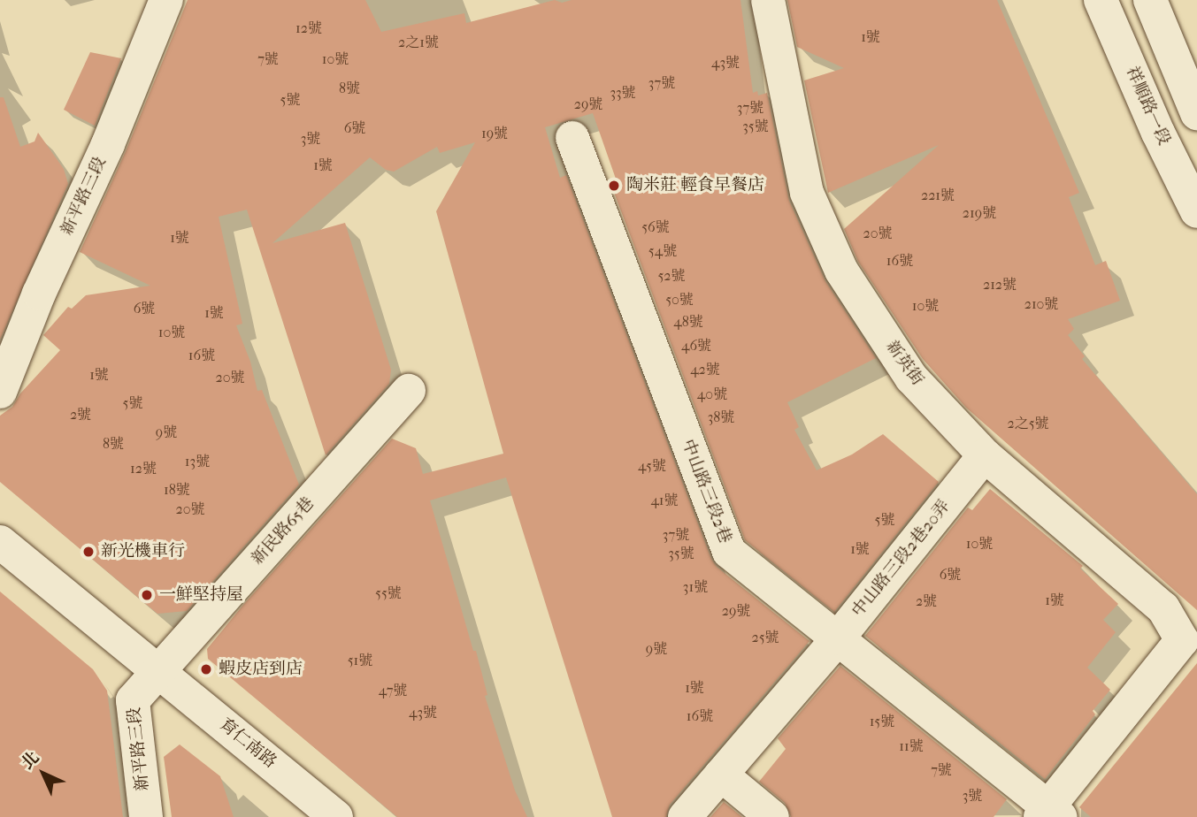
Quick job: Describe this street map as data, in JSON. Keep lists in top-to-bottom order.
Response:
{
  "streets": {
    "street": [
      "祥順路一段",
      "新平路三段",
      "新英街",
      "中山路三段2巷",
      "新民路65巷",
      "中山路三段2巷20弄",
      "育仁南路"
    ]
  },
  "crossings": [
    ["新平路三段", "新民路65巷"],
    ["新平路三段", "育仁南路"],
    ["新英街", "中山路三段2巷"],
    ["新英街", "中山路三段2巷20弄"],
    ["中山路三段2巷", "中山路三段2巷20弄"],
    ["新民路65巷", "育仁南路"]
  ],
  "places": [
    "陶米莊 輕食早餐店",
    "新光機車行",
    "一鮮堅持屋",
    "蝦皮店到店"
  ],
  "house_numbers": [
    "12號",
    "1號",
    "2之1號",
    "7號",
    "10號",
    "43號",
    "37號",
    "8號",
    "33號",
    "5號",
    "29號",
    "37號",
    "35號",
    "6號",
    "19號",
    "3號",
    "1號",
    "221號",
    "219號",
    "56號",
    "20號",
    "1號",
    "54號",
    "16號",
    "52號",
    "212號",
    "50號",
    "210號",
    "10號",
    "6號",
    "1號",
    "48號",
    "10號",
    "46號",
    "16號",
    "42號",
    "1號",
    "20號",
    "40號",
    "5號",
    "2號",
    "38號",
    "2之5號",
    "9號",
    "8號",
    "13號",
    "45號",
    "12號",
    "18號",
    "41號",
    "20號",
    "5號",
    "37號",
    "10號",
    "1號",
    "35號",
    "6號",
    "31號",
    "55號",
    "1號",
    "2號",
    "29號",
    "25號",
    "9號",
    "51號",
    "1號",
    "47號",
    "43號",
    "16號",
    "15號",
    "11號",
    "7號",
    "3號"
  ],
  "north": "top left"
}
